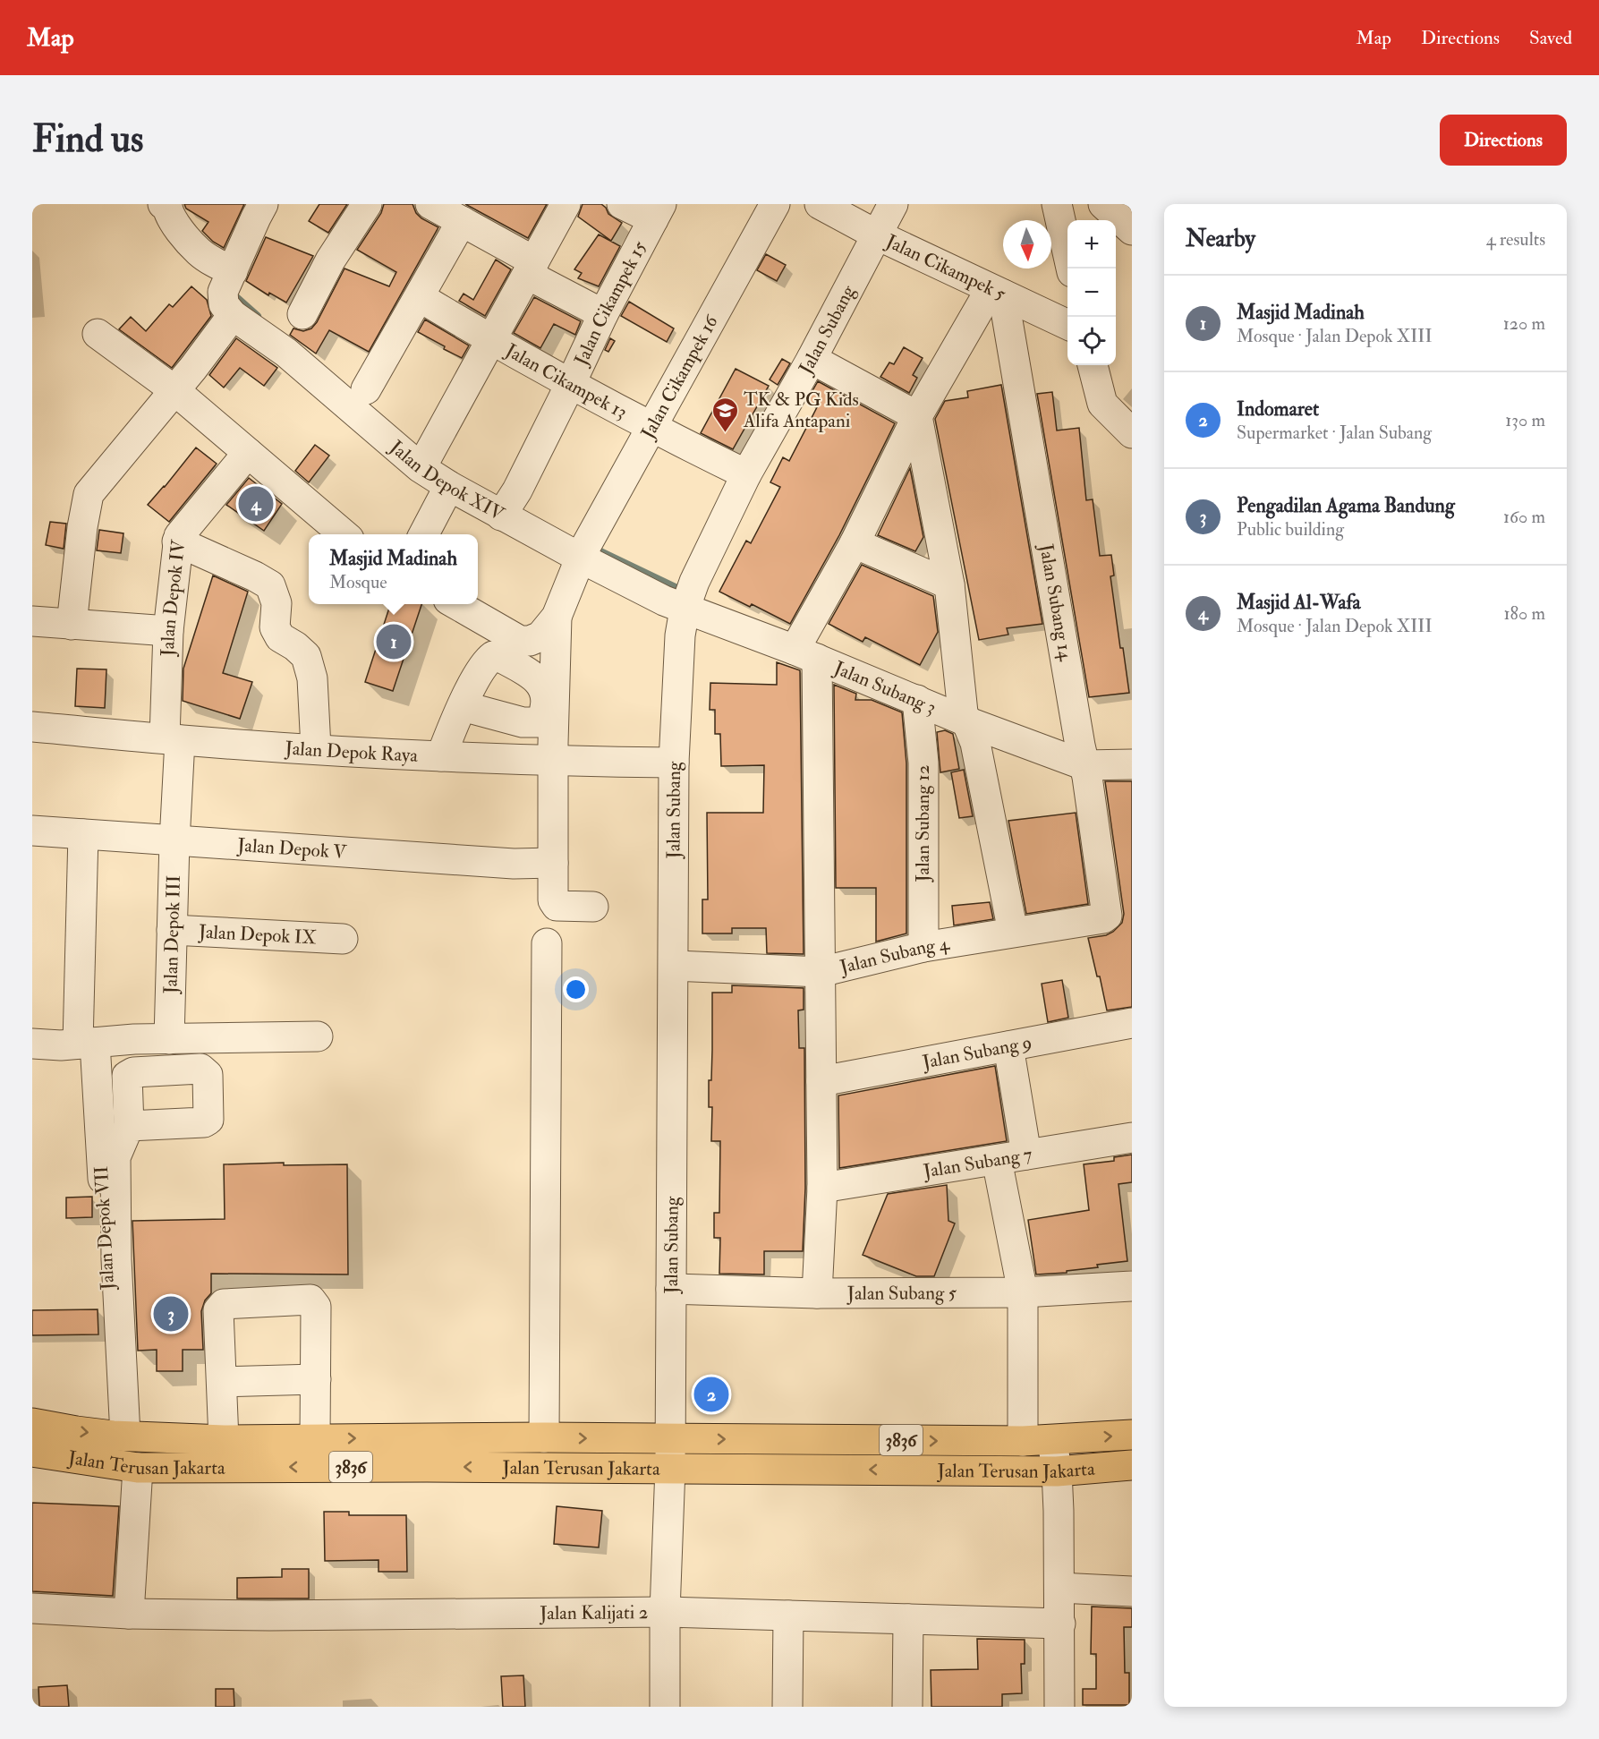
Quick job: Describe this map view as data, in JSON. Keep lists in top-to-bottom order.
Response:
{
  "streets": {
    "main road": ["3836", "Jalan Terusan Jakarta"],
    "street": [
      "Jalan Cikampek 5",
      "Jalan Cikampek 15",
      "Jalan Subang",
      "Jalan Cikampek 16",
      "Jalan Cikampek 13",
      "Jalan Depok XIV",
      "Jalan Depok IV",
      "Jalan Subang 14",
      "Jalan Subang 3",
      "Jalan Depok Raya",
      "Jalan Subang 12",
      "Jalan Depok V",
      "Jalan Depok IX",
      "Jalan Depok III",
      "Jalan Subang 4",
      "Jalan Subang 9",
      "Jalan Subang 7",
      "Jalan Depok VII",
      "Jalan Subang 5",
      "Jalan Kalijati 2"
    ]
  },
  "crossings": [
    ["Jalan Cikampek 5", "Jalan Subang"],
    ["Jalan Cikampek 5", "Jalan Subang 14"],
    ["Jalan Cikampek 15", "Jalan Cikampek 13"],
    ["Jalan Cikampek 15", "Jalan Depok XIV"],
    ["Jalan Subang", "Jalan Cikampek 13"],
    ["Jalan Subang", "Jalan Depok XIV"],
    ["Jalan Subang", "Jalan Subang 3"],
    ["Jalan Subang", "Jalan Depok Raya"],
    ["Jalan Subang", "Jalan Subang 4"],
    ["Jalan Subang", "Jalan Subang 5"],
    ["Jalan Subang", "Jalan Terusan Jakarta"],
    ["Jalan Subang", "Jalan Kalijati 2"],
    ["Jalan Cikampek 16", "Jalan Cikampek 13"],
    ["Jalan Cikampek 16", "Jalan Depok XIV"],
    ["Jalan Depok XIV", "Jalan Subang 3"],
    ["Jalan Depok IV", "Jalan Depok Raya"],
    ["Jalan Depok IV", "Jalan Depok III"],
    ["Jalan Subang 14", "Jalan Subang 3"],
    ["Jalan Subang 14", "Jalan Subang 4"],
    ["Jalan Subang 3", "Jalan Subang 12"],
    ["Jalan Depok Raya", "Jalan Depok III"],
    ["Jalan Subang 12", "Jalan Subang 4"],
    ["Jalan Depok V", "Jalan Depok III"],
    ["Jalan Depok V", "Jalan Depok VII"],
    ["Jalan Depok IX", "Jalan Depok III"],
    ["Jalan Depok VII", "Jalan Terusan Jakarta"]
  ],
  "places": {
    "school or university": ["TK & PG Kids Alifa Antapani"]
  },
  "north": "bottom",
  "page": {
    "header": "Map",
    "nav": ["Map", "Directions", "Saved"],
    "buttons": "Directions",
    "title": "Find us",
    "heading": ["Nearby", "4 results"],
    "map_buttons": ["+", "−"],
    "list": [
      {
        "mark": "1",
        "name": "Masjid Madinah",
        "note": "Mosque · Jalan Depok XIII",
        "value": "120 m"
      },
      {
        "mark": "2",
        "name": "Indomaret",
        "note": "Supermarket · Jalan Subang",
        "value": "130 m"
      },
      {
        "mark": "3",
        "name": "Pengadilan Agama Bandung",
        "note": "Public building",
        "value": "160 m"
      },
      {
        "mark": "4",
        "name": "Masjid Al-Wafa",
        "note": "Mosque · Jalan Depok XIII",
        "value": "180 m"
      }
    ],
    "pins": [
      "4",
      "1",
      "3",
      "2"
    ],
    "popup": ["Masjid Madinah", "Mosque"]
  }
}
